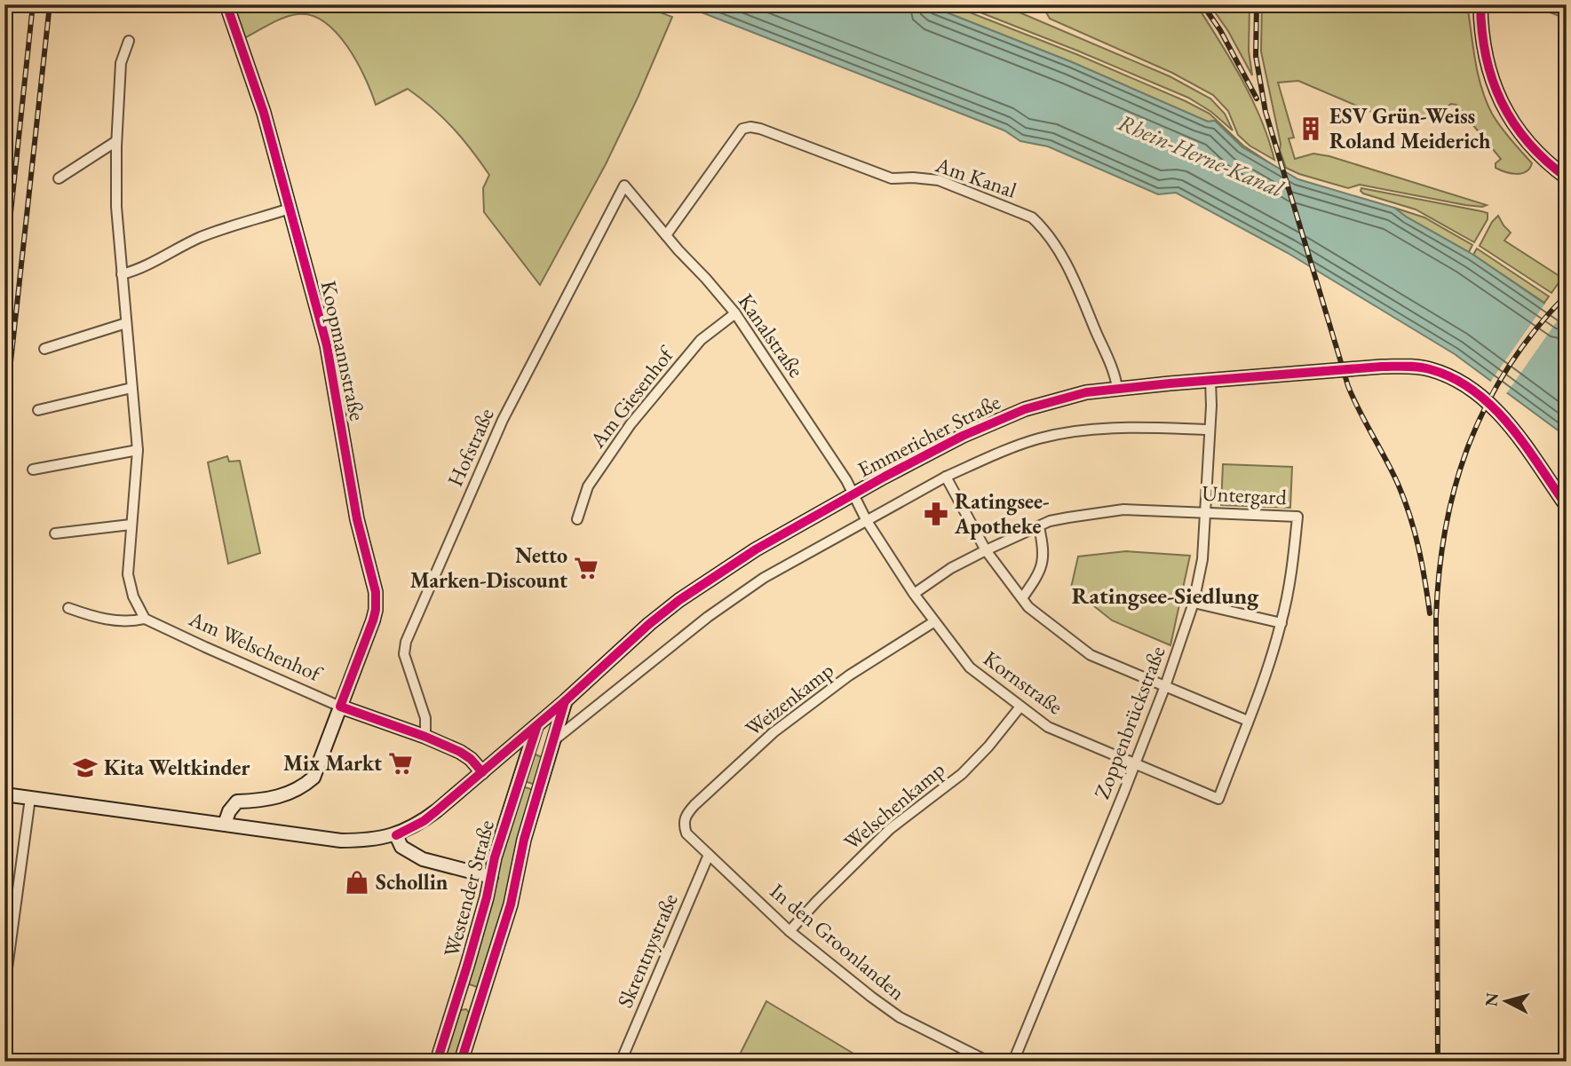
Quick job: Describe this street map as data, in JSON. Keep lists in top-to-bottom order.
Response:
{
  "streets": {
    "main road": [
      "Koopmannstraße",
      "Emmericher Straße",
      "Am Welschenhof",
      "Westender Straße"
    ],
    "street": [
      "Am Kanal",
      "Kanalstraße",
      "Am Giesenhof",
      "Hofstraße",
      "Untergard",
      "Kornstraße",
      "Weizenkamp",
      "Zoppenbrückstraße",
      "Welschenkamp",
      "In den Groonlanden",
      "Skrentnystraße"
    ]
  },
  "crossings": [
    ["Am Kanal", "Kanalstraße"],
    ["Am Kanal", "Emmericher Straße"],
    ["Kanalstraße", "Am Giesenhof"],
    ["Kanalstraße", "Emmericher Straße"],
    ["Kanalstraße", "Hofstraße"],
    ["Kanalstraße", "Kornstraße"],
    ["Koopmannstraße", "Emmericher Straße"],
    ["Koopmannstraße", "Am Welschenhof"],
    ["Emmericher Straße", "Am Welschenhof"],
    ["Emmericher Straße", "Kornstraße"],
    ["Emmericher Straße", "Zoppenbrückstraße"],
    ["Emmericher Straße", "Westender Straße"],
    ["Hofstraße", "Am Welschenhof"],
    ["Untergard", "Kornstraße"],
    ["Untergard", "Zoppenbrückstraße"],
    ["Kornstraße", "Weizenkamp"],
    ["Kornstraße", "Zoppenbrückstraße"],
    ["Kornstraße", "Welschenkamp"],
    ["Weizenkamp", "In den Groonlanden"],
    ["Welschenkamp", "In den Groonlanden"],
    ["In den Groonlanden", "Skrentnystraße"]
  ],
  "districts": ["Ratingsee-Siedlung"],
  "water": ["Rhein-Herne-Kanal"],
  "places": {
    "building": ["ESV Grün-Weiss Roland Meiderich"],
    "pharmacy": ["Ratingsee- Apotheke"],
    "supermarket": ["Netto Marken-Discount", "Mix Markt"],
    "school or university": ["Kita Weltkinder"],
    "shop": ["Schollin"]
  },
  "north": "left"
}
